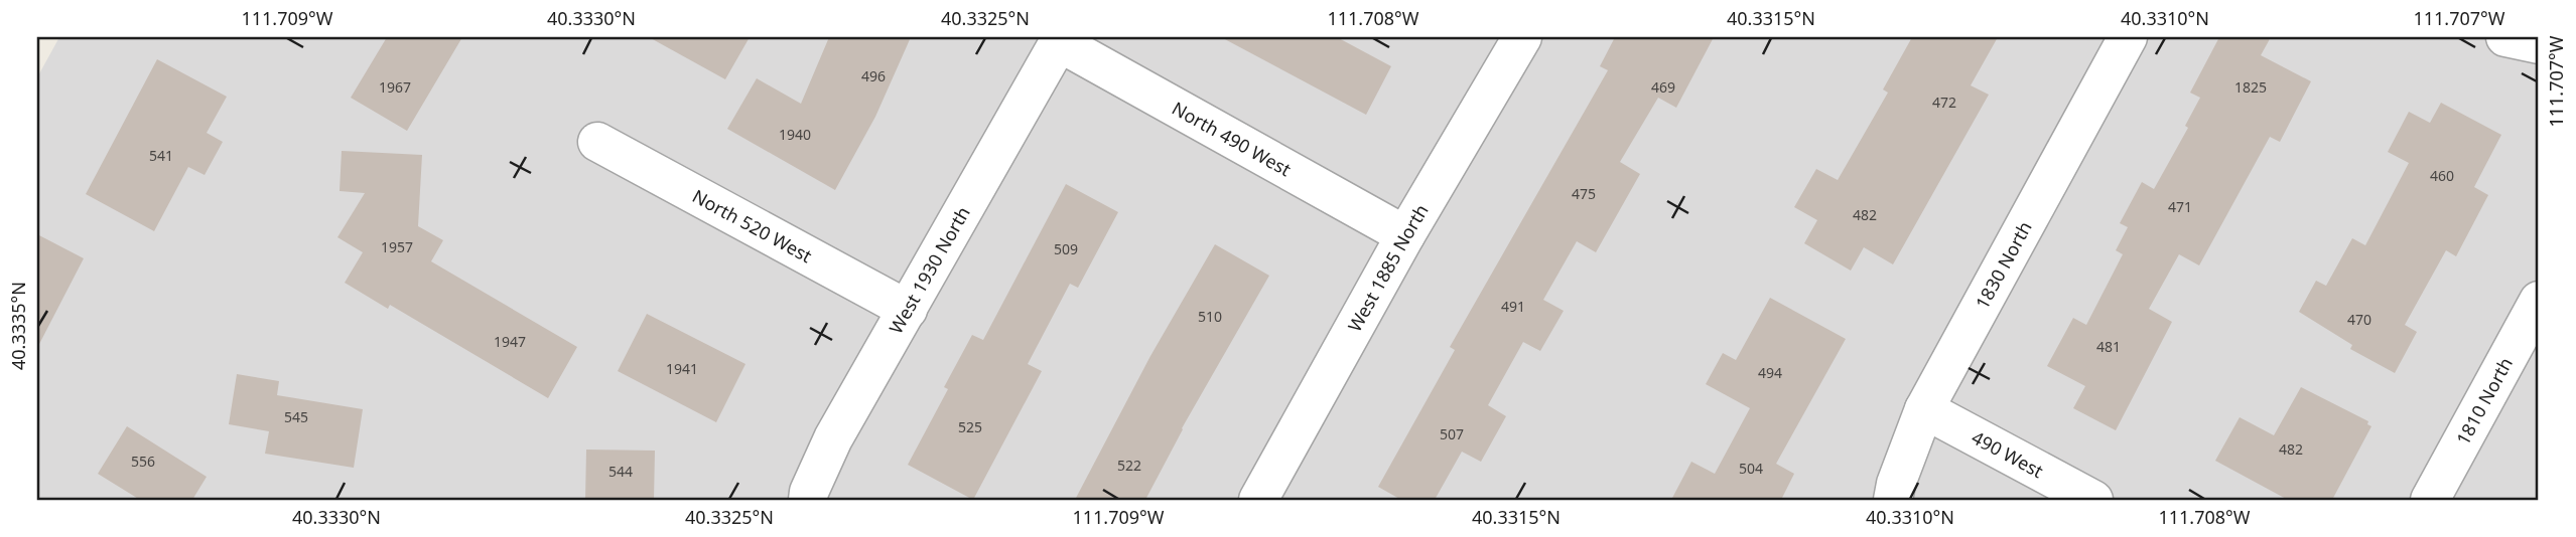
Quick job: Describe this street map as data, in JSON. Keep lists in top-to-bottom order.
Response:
{
  "streets": {
    "street": [
      "North 490 West",
      "North 520 West",
      "1830 North",
      "West 1885 North",
      "West 1930 North",
      "1810 North",
      "490 West"
    ]
  },
  "crossings": [
    ["North 490 West", "West 1885 North"],
    ["North 490 West", "West 1930 North"],
    ["North 520 West", "West 1930 North"],
    ["1830 North", "490 West"]
  ],
  "house_numbers": [
    "496",
    "1967",
    "469",
    "1825",
    "472",
    "1940",
    "541",
    "460",
    "475",
    "471",
    "482",
    "1957",
    "509",
    "491",
    "510",
    "470",
    "1947",
    "481",
    "1941",
    "494",
    "545",
    "525",
    "507",
    "482",
    "556",
    "522",
    "504",
    "544"
  ],
  "coordinates": [
    "111.709°W",
    "40.3330°N",
    "40.3325°N",
    "111.708°W",
    "40.3315°N",
    "40.3310°N",
    "111.707°W",
    "40.3335°N"
  ]
}
